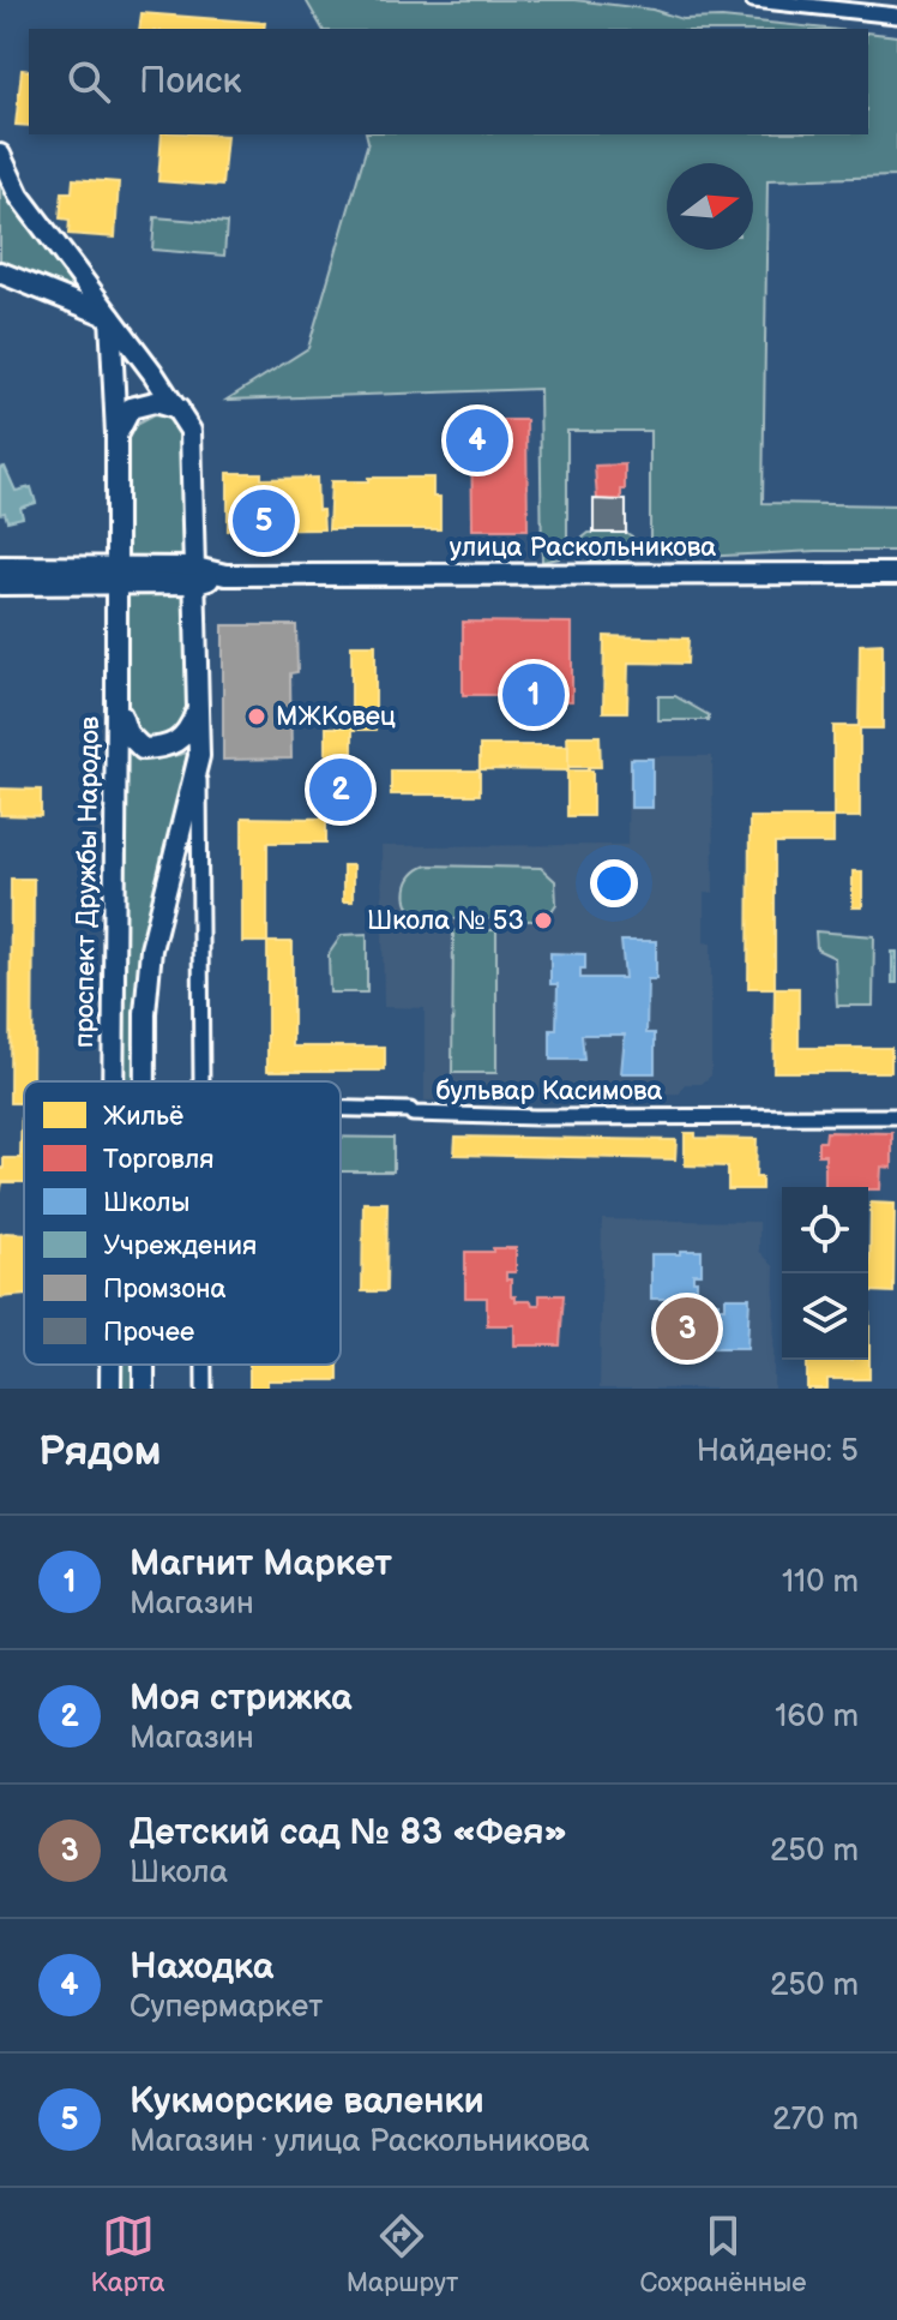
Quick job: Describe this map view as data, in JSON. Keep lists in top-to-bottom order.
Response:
{
  "streets": {
    "street": ["улица Раскольникова", "проспект Дружбы Народов", "бульвар Касимова"]
  },
  "crossings": [
    ["улица Раскольникова", "проспект Дружбы Народов"]
  ],
  "places": ["МЖКовец", "Школа № 53"],
  "legend": [
    "Жильё",
    "Торговля",
    "Школы",
    "Учреждения",
    "Промзона",
    "Прочее"
  ],
  "north": "right",
  "page": {
    "search": "Поиск",
    "pins": [
      "4",
      "5",
      "1",
      "2",
      "3"
    ],
    "heading": ["Рядом", "Найдено: 5"],
    "list": [
      {
        "mark": "1",
        "name": "Магнит Маркет",
        "note": "Магазин",
        "value": "110 m"
      },
      {
        "mark": "2",
        "name": "Моя стрижка",
        "note": "Магазин",
        "value": "160 m"
      },
      {
        "mark": "3",
        "name": "Детский сад № 83 «Фея»",
        "note": "Школа",
        "value": "250 m"
      },
      {
        "mark": "4",
        "name": "Находка",
        "note": "Супермаркет",
        "value": "250 m"
      },
      {
        "mark": "5",
        "name": "Кукморские валенки",
        "note": "Магазин · улица Раскольникова",
        "value": "270 m"
      }
    ],
    "nav": ["Карта", "Маршрут", "Сохранённые"]
  }
}
